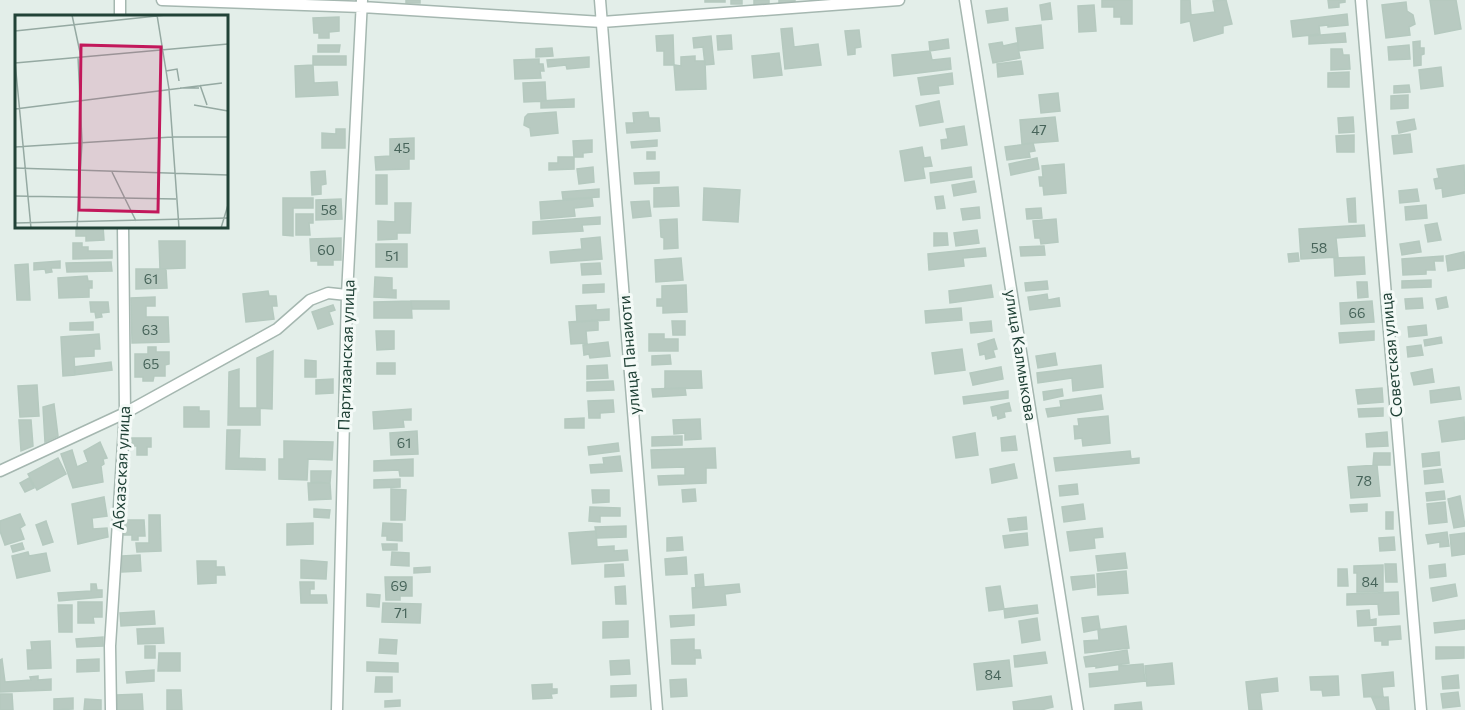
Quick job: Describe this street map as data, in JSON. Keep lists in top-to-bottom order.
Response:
{
  "streets": {
    "street": [
      "Партизанская улица",
      "улица Панаиоти",
      "улица Калмыкова",
      "Советская улица",
      "Абхазская улица"
    ]
  },
  "house_numbers": [
    "47",
    "45",
    "58",
    "58",
    "60",
    "51",
    "61",
    "66",
    "63",
    "65",
    "61",
    "78",
    "84",
    "69",
    "71",
    "84"
  ]
}
